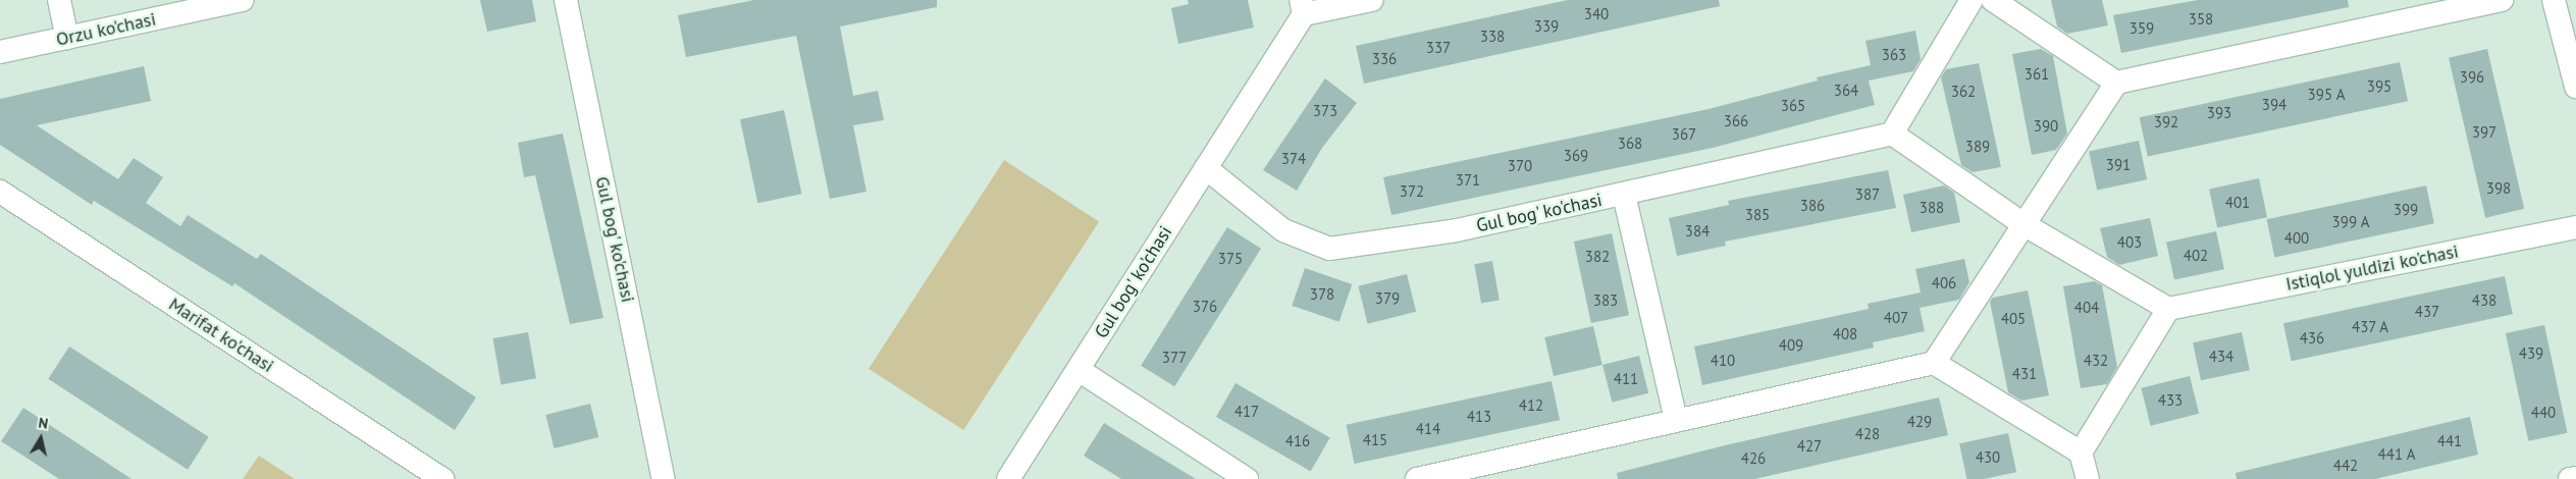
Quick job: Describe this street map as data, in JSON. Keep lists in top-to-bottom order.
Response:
{
  "streets": {
    "street": [
      "Orzu ko'chasi",
      "Gul bog' ko'chasi",
      "Istiqlol yuldizi ko'chasi",
      "Marifat ko'chasi"
    ]
  },
  "house_numbers": [
    "340",
    "358",
    "339",
    "359",
    "338",
    "337",
    "363",
    "336",
    "361",
    "396",
    "395",
    "364",
    "362",
    "395 А",
    "394",
    "365",
    "373",
    "393",
    "366",
    "392",
    "390",
    "397",
    "367",
    "368",
    "389",
    "369",
    "374",
    "391",
    "370",
    "371",
    "398",
    "372",
    "387",
    "401",
    "386",
    "388",
    "399",
    "385",
    "399 А",
    "384",
    "400",
    "403",
    "402",
    "382",
    "375",
    "406",
    "378",
    "379",
    "383",
    "438",
    "376",
    "404",
    "437",
    "407",
    "405",
    "437 А",
    "408",
    "436",
    "409",
    "439",
    "434",
    "377",
    "410",
    "432",
    "431",
    "411",
    "433",
    "412",
    "417",
    "440",
    "413",
    "429",
    "414",
    "428",
    "415",
    "416",
    "441",
    "427",
    "441 А",
    "430",
    "426",
    "442"
  ],
  "north": "top"
}
